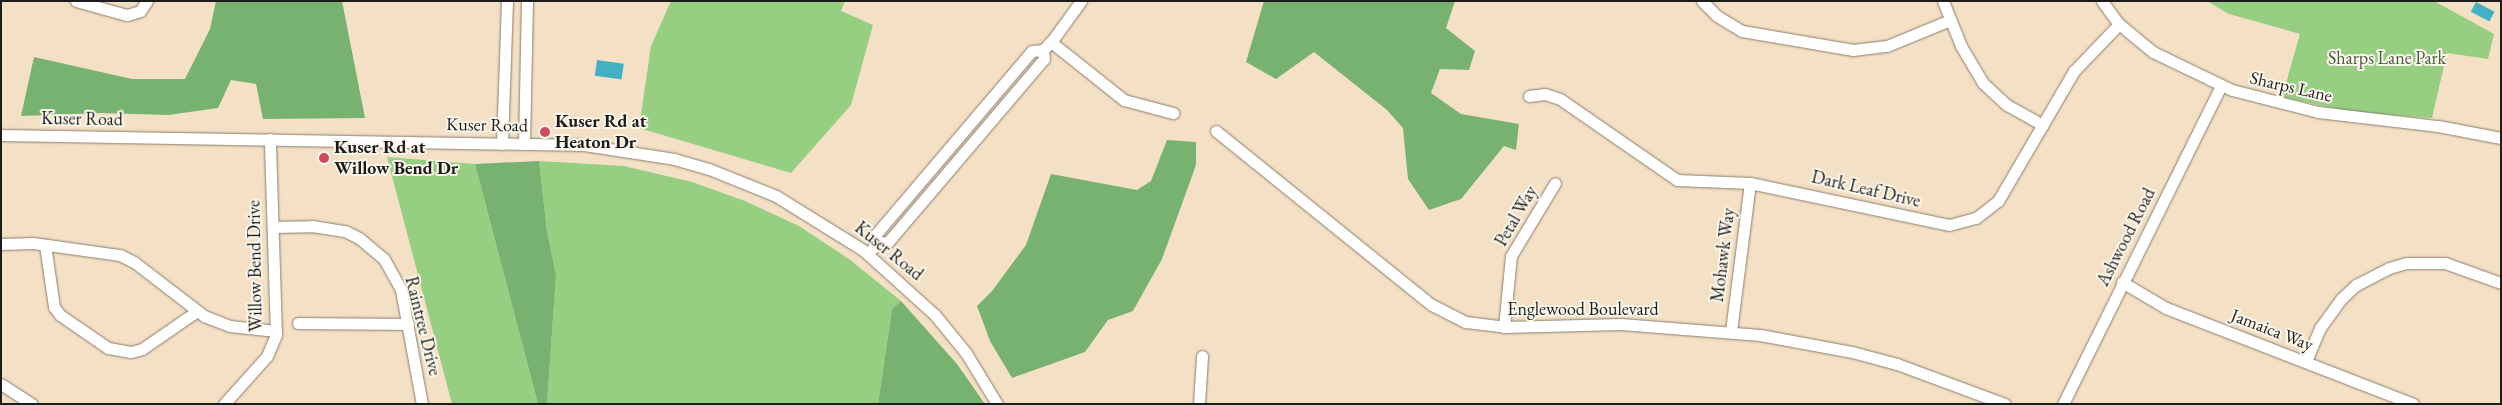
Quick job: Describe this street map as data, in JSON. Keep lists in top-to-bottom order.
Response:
{
  "streets": {
    "street": [
      "Sharps Lane",
      "Kuser Road",
      "Dark Leaf Drive",
      "Petal Way",
      "Ashwood Road",
      "Mohawk Way",
      "Willow Bend Drive",
      "Englewood Boulevard",
      "Raintree Drive",
      "Jamaica Way"
    ]
  },
  "crossings": [
    ["Sharps Lane", "Dark Leaf Drive"],
    ["Sharps Lane", "Ashwood Road"],
    ["Kuser Road", "Willow Bend Drive"],
    ["Dark Leaf Drive", "Mohawk Way"],
    ["Petal Way", "Englewood Boulevard"],
    ["Ashwood Road", "Jamaica Way"],
    ["Mohawk Way", "Englewood Boulevard"],
    ["Willow Bend Drive", "Raintree Drive"]
  ],
  "parks": ["Sharps Lane Park"],
  "places": ["Kuser Rd at Heaton Dr", "Kuser Rd at Willow Bend Dr"]
}
